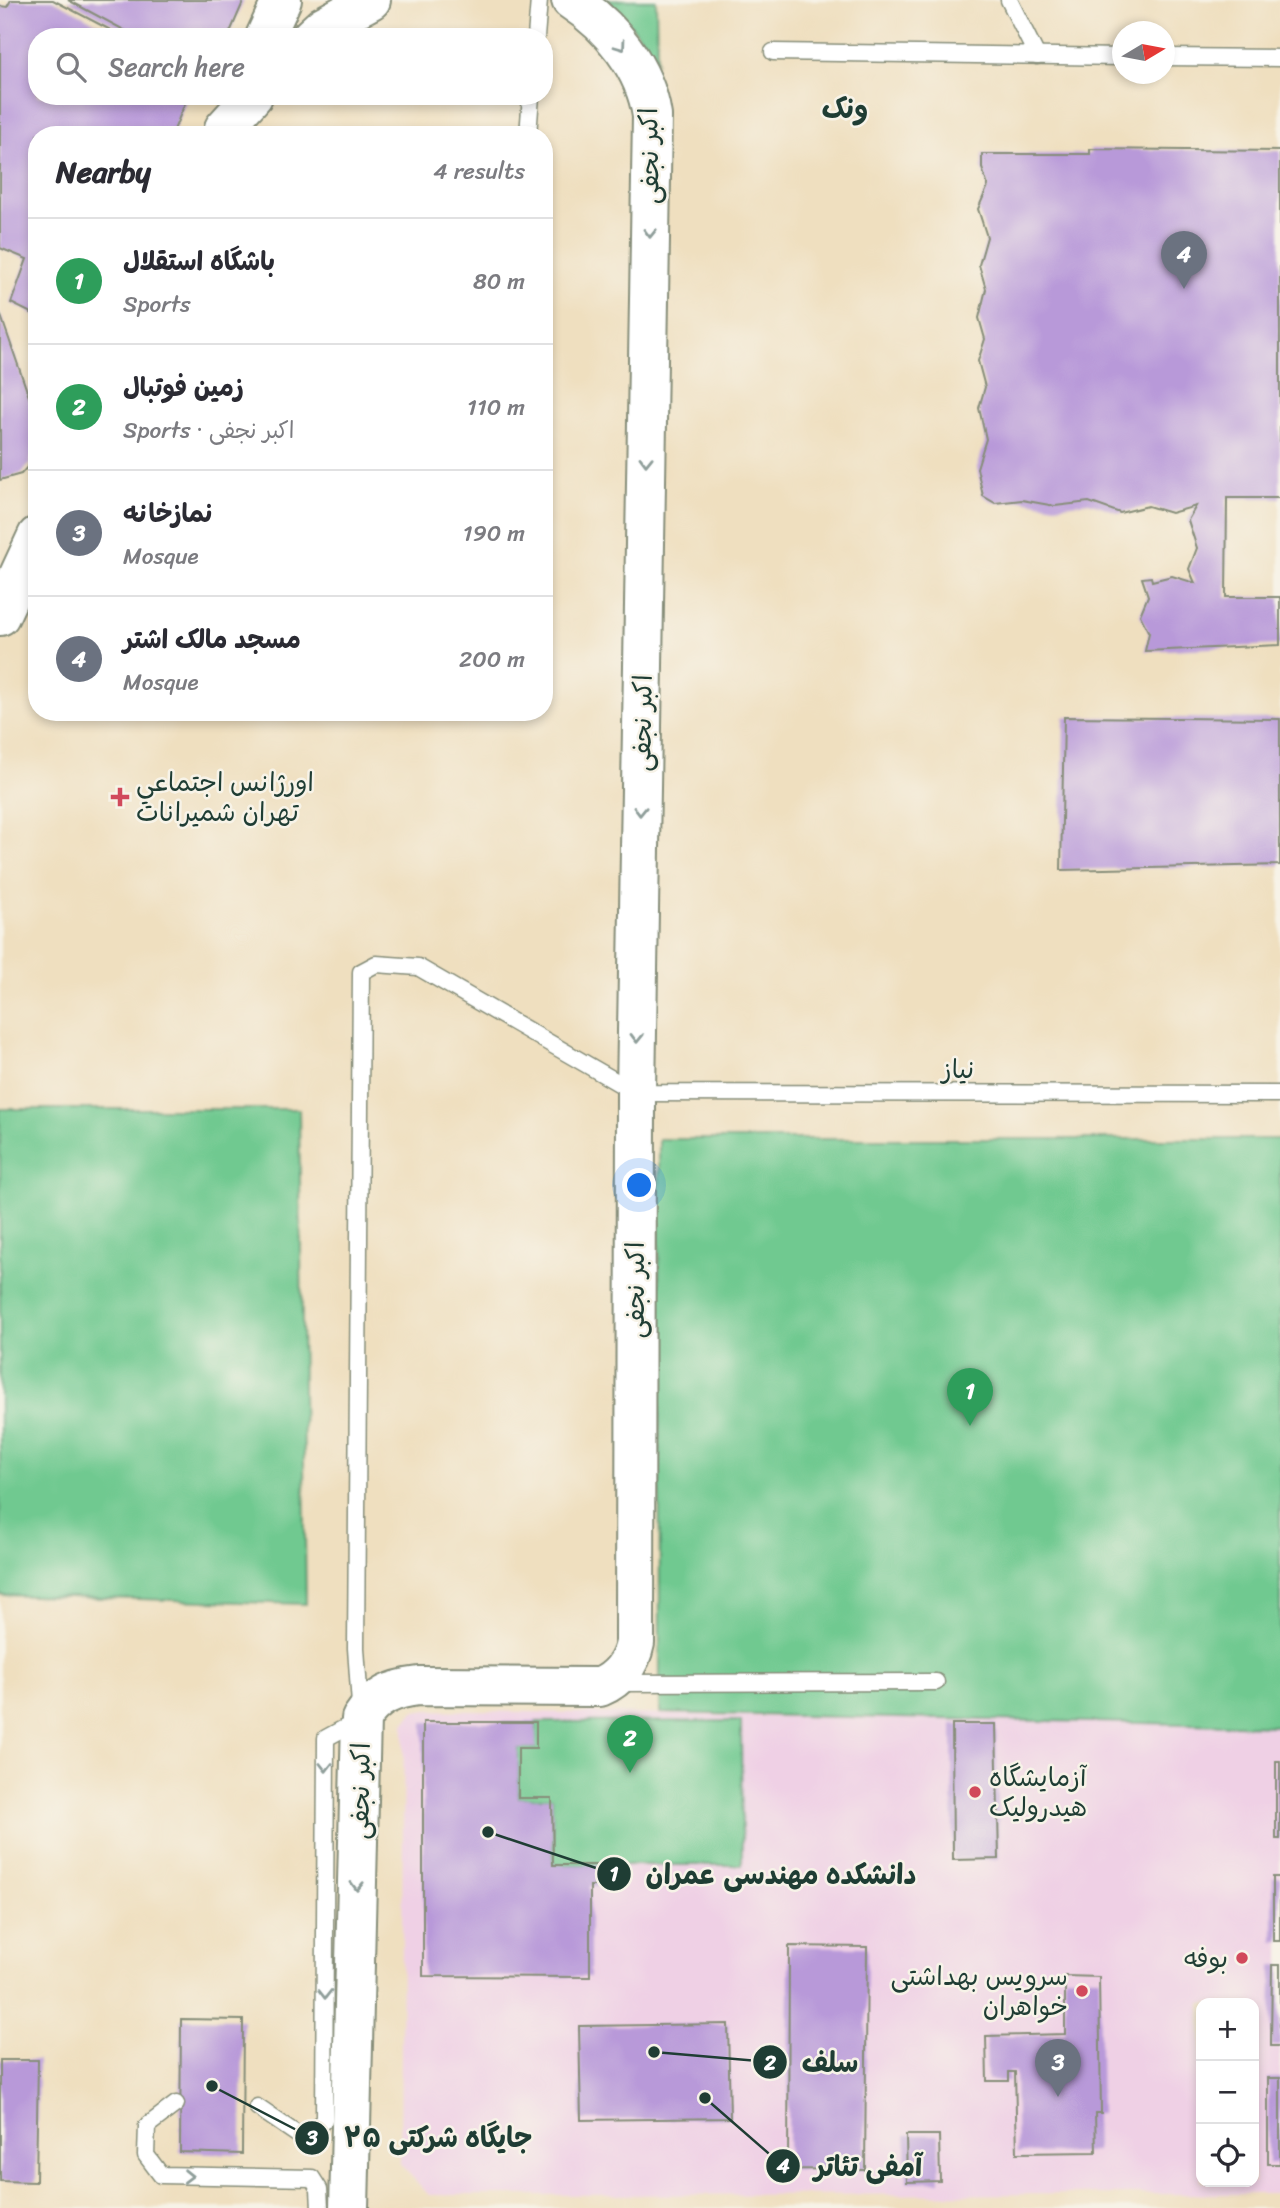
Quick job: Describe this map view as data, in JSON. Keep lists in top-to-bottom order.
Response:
{
  "streets": {
    "main road": ["اکبر نجفی"],
    "lane": ["نیاز"]
  },
  "crossings": [
    ["اکبر نجفی", "نیاز"]
  ],
  "one_way": ["اکبر نجفی"],
  "districts": ["ونک"],
  "places": {
    "health": ["اورژانس اجتماعي تهران شميرانات"],
    "other": [
      "آزمایشگاه هیدرولیک",
      "دانشکده مهندسی عمران",
      "بوفه",
      "سرویس بهداشتی خواهران",
      "سلف",
      "جایگاه شرکتی ۲۵",
      "آمفی تئاتر"
    ]
  },
  "north": "right",
  "page": {
    "search": "Search here",
    "heading": ["Nearby", "4 results"],
    "list": [
      {
        "mark": "1",
        "name": "باشگاه استقلال",
        "note": "Sports",
        "value": "80 m"
      },
      {
        "mark": "2",
        "name": "زمین فوتبال",
        "note": "Sports · اکبر نجفی",
        "value": "110 m"
      },
      {
        "mark": "3",
        "name": "نمازخانه",
        "note": "Mosque",
        "value": "190 m"
      },
      {
        "mark": "4",
        "name": "مسجد مالک اشتر",
        "note": "Mosque",
        "value": "200 m"
      }
    ],
    "pins": [
      "4",
      "1",
      "2",
      "3"
    ],
    "map_buttons": ["+", "−"]
  }
}
